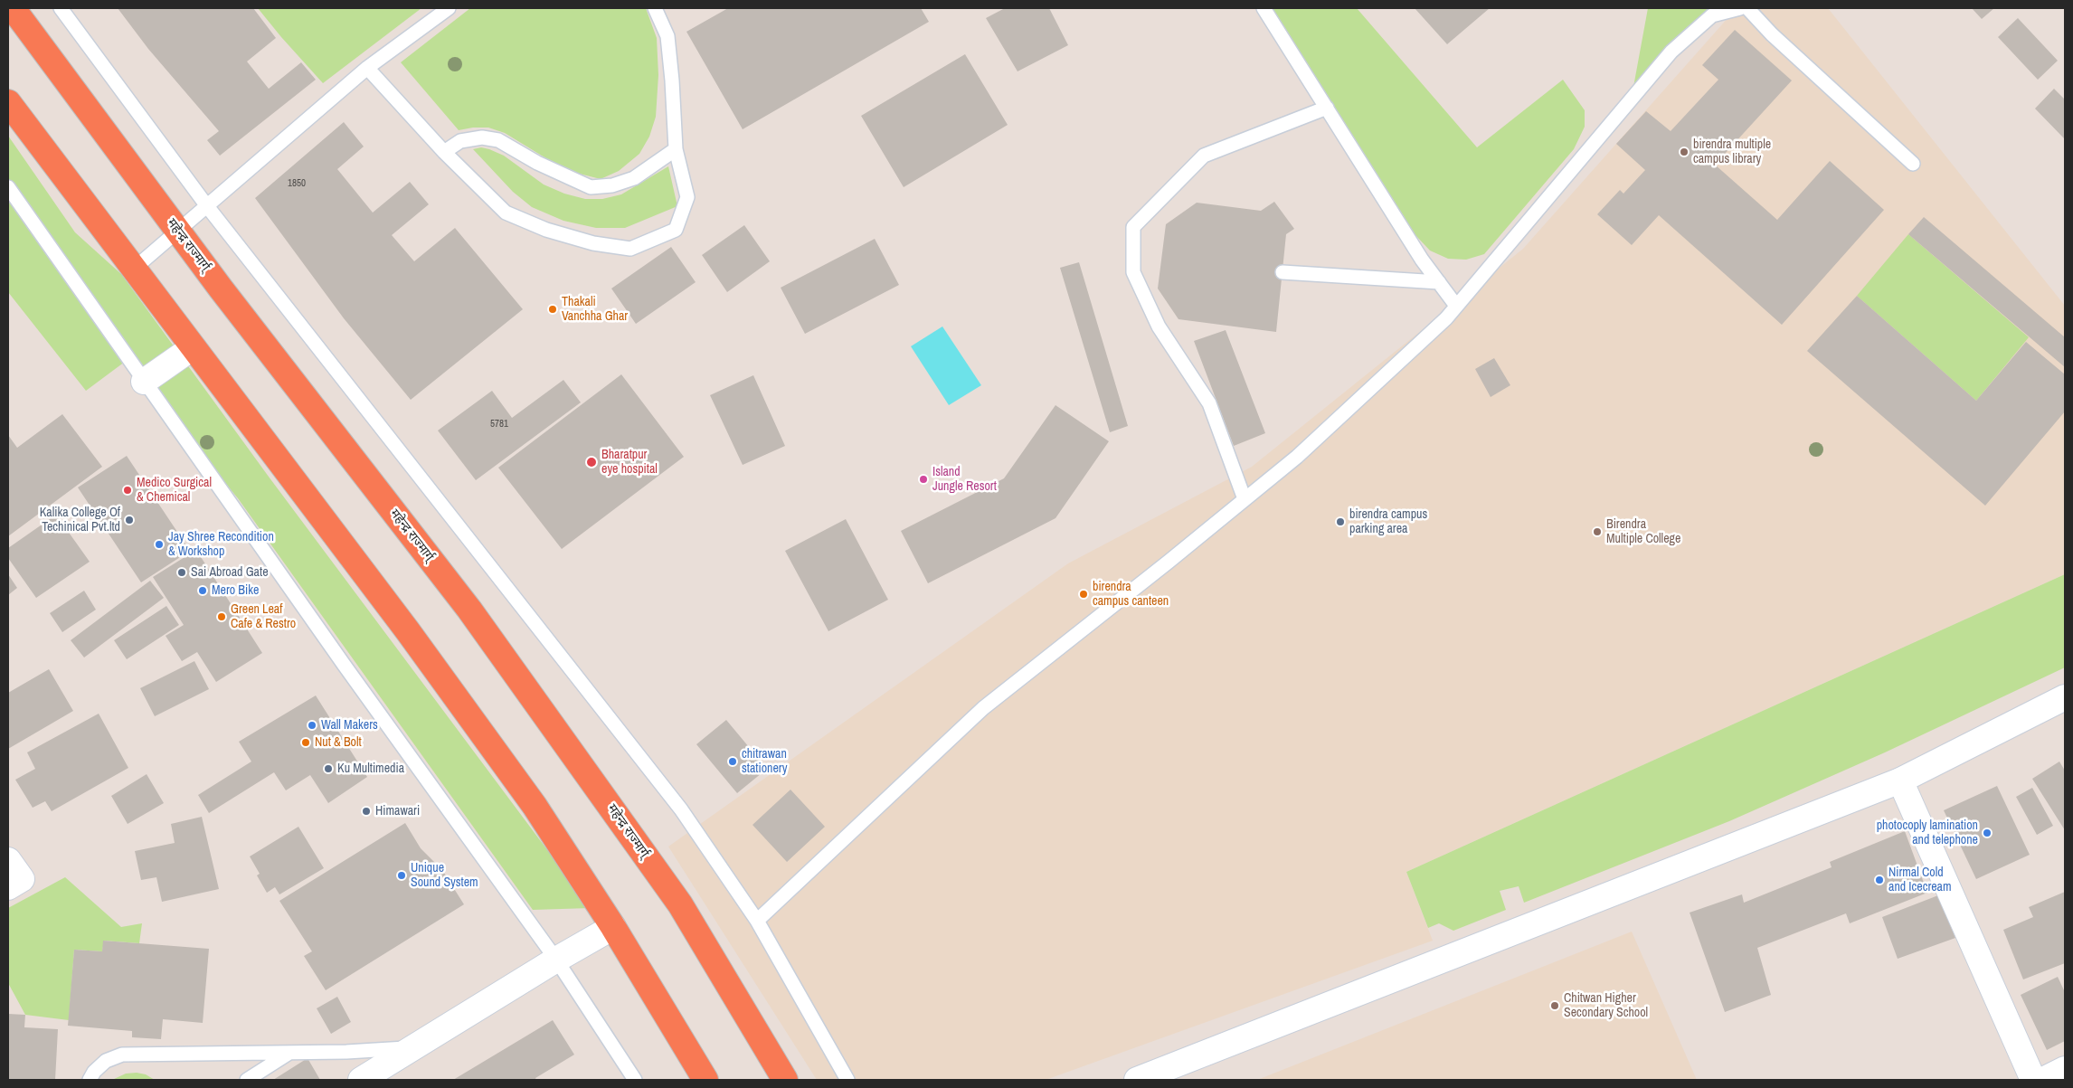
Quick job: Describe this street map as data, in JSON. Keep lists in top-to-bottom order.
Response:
{
  "streets": {
    "highway": ["महेन्द्र राज्मार्ग्"]
  },
  "places": [
    "birendra multiple campus library",
    "Thakali Vanchha Ghar",
    "Bharatpur eye hospital",
    "Island Jungle Resort",
    "Medico Surgical & Chemical",
    "Kalika College Of Techinical Pvt.ltd",
    "birendra campus parking area",
    "Birendra Multiple College",
    "Jay Shree Recondition & Workshop",
    "Sai Abroad Gate",
    "Mero Bike",
    "birendra campus canteen",
    "Green Leaf Cafe & Restro",
    "Wall Makers",
    "Nut & Bolt",
    "chitrawan stationery",
    "Ku Multimedia",
    "Himawari",
    "photocoply lamination and telephone",
    "Unique Sound System",
    "Nirmal Cold and Icecream",
    "Chitwan Higher Secondary School"
  ],
  "house_numbers": ["1850", "5781"]
}
